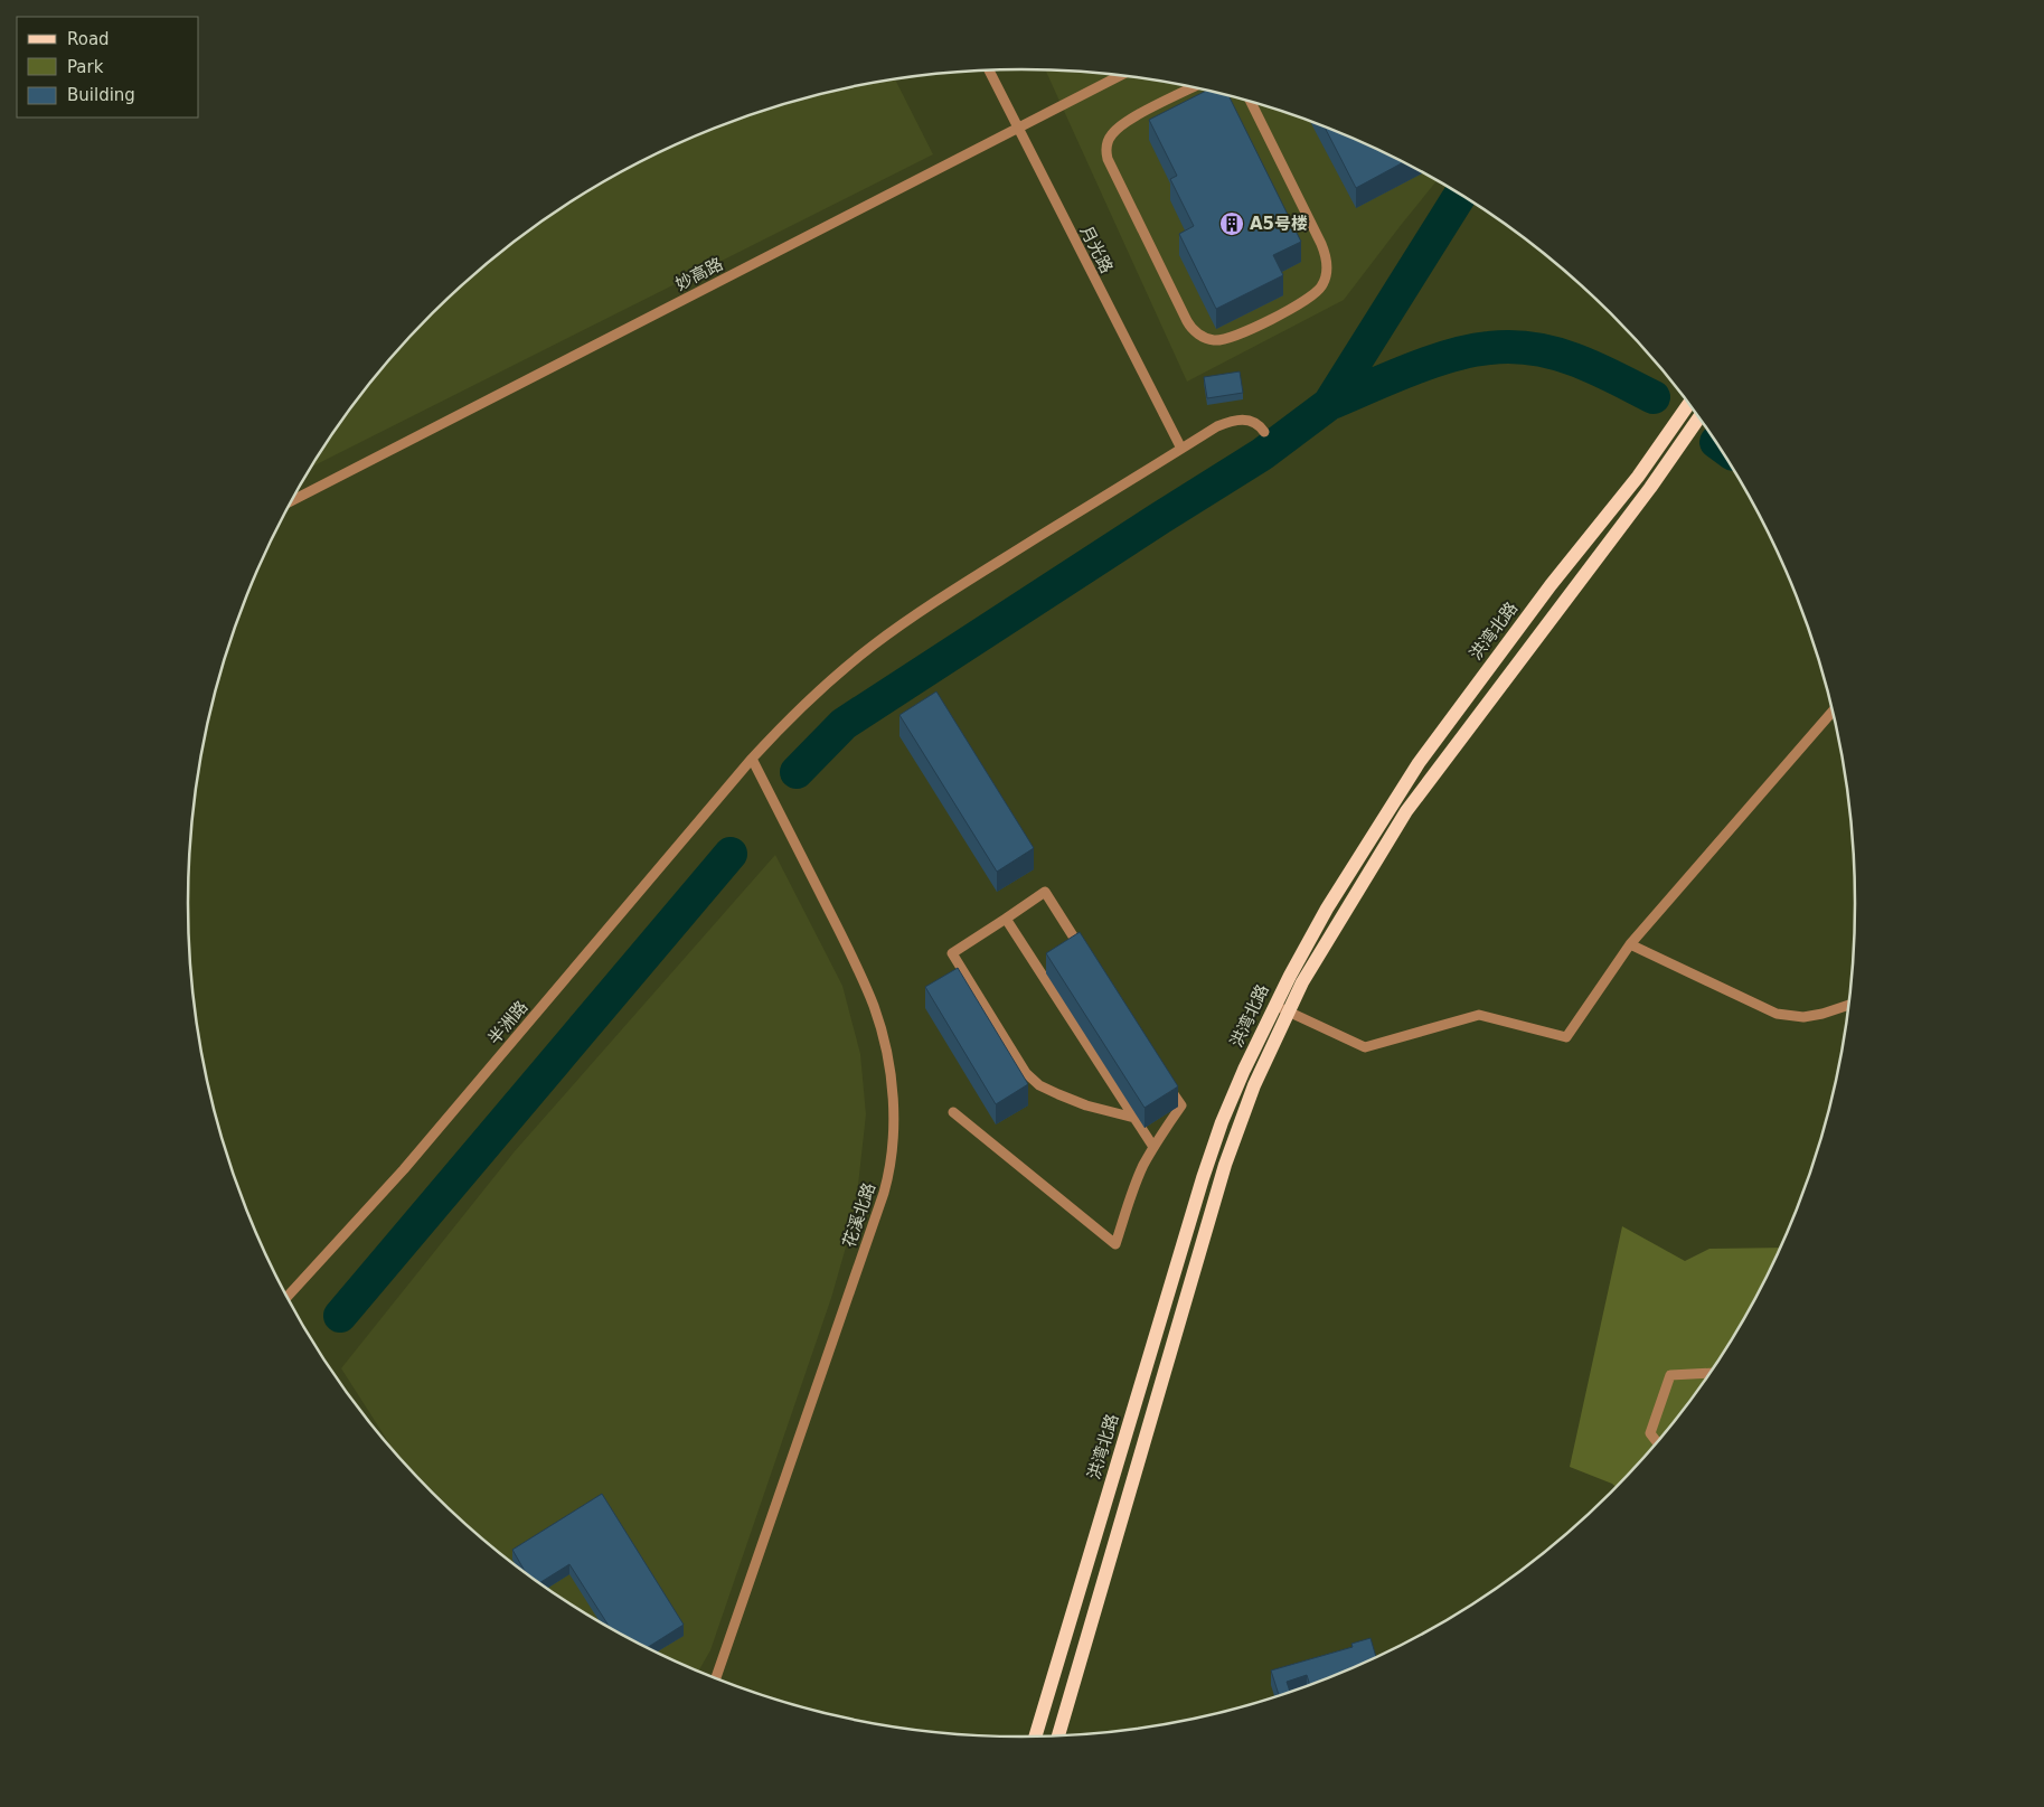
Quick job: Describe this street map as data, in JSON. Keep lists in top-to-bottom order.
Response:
{
  "streets": {
    "main road": ["洪湾北路"],
    "street": [
      "月光路",
      "妙高路",
      "半洲路",
      "花溪北路"
    ]
  },
  "crossings": [
    ["月光路", "妙高路"],
    ["月光路", "半洲路"],
    ["半洲路", "花溪北路"]
  ],
  "places": {
    "building": ["A5号楼"]
  },
  "legend": ["Road", "Park", "Building"]
}
